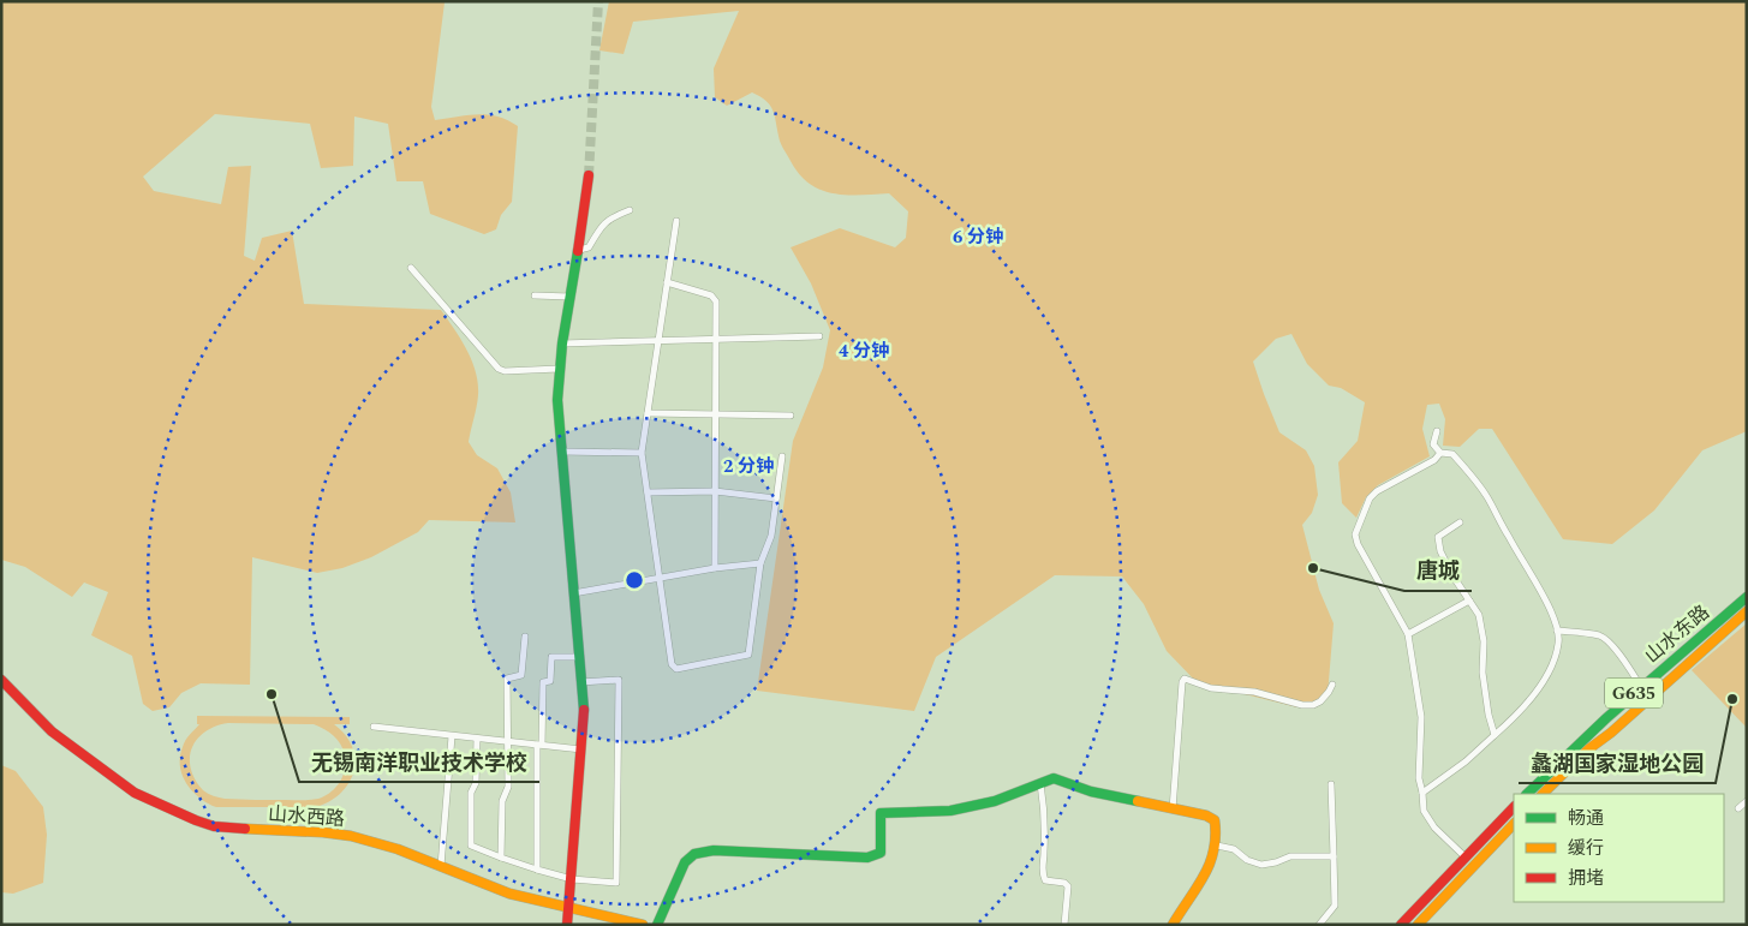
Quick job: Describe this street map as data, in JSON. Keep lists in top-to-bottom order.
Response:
{
  "streets": {
    "main road": ["山水东路", "G635", "山水西路"]
  },
  "places": ["唐城", "无锡南洋职业技术学校", "蠡湖国家湿地公园"],
  "legend": ["畅通", "缓行", "拥堵"],
  "rings": ["6 分钟", "4 分钟", "2 分钟"]
}
